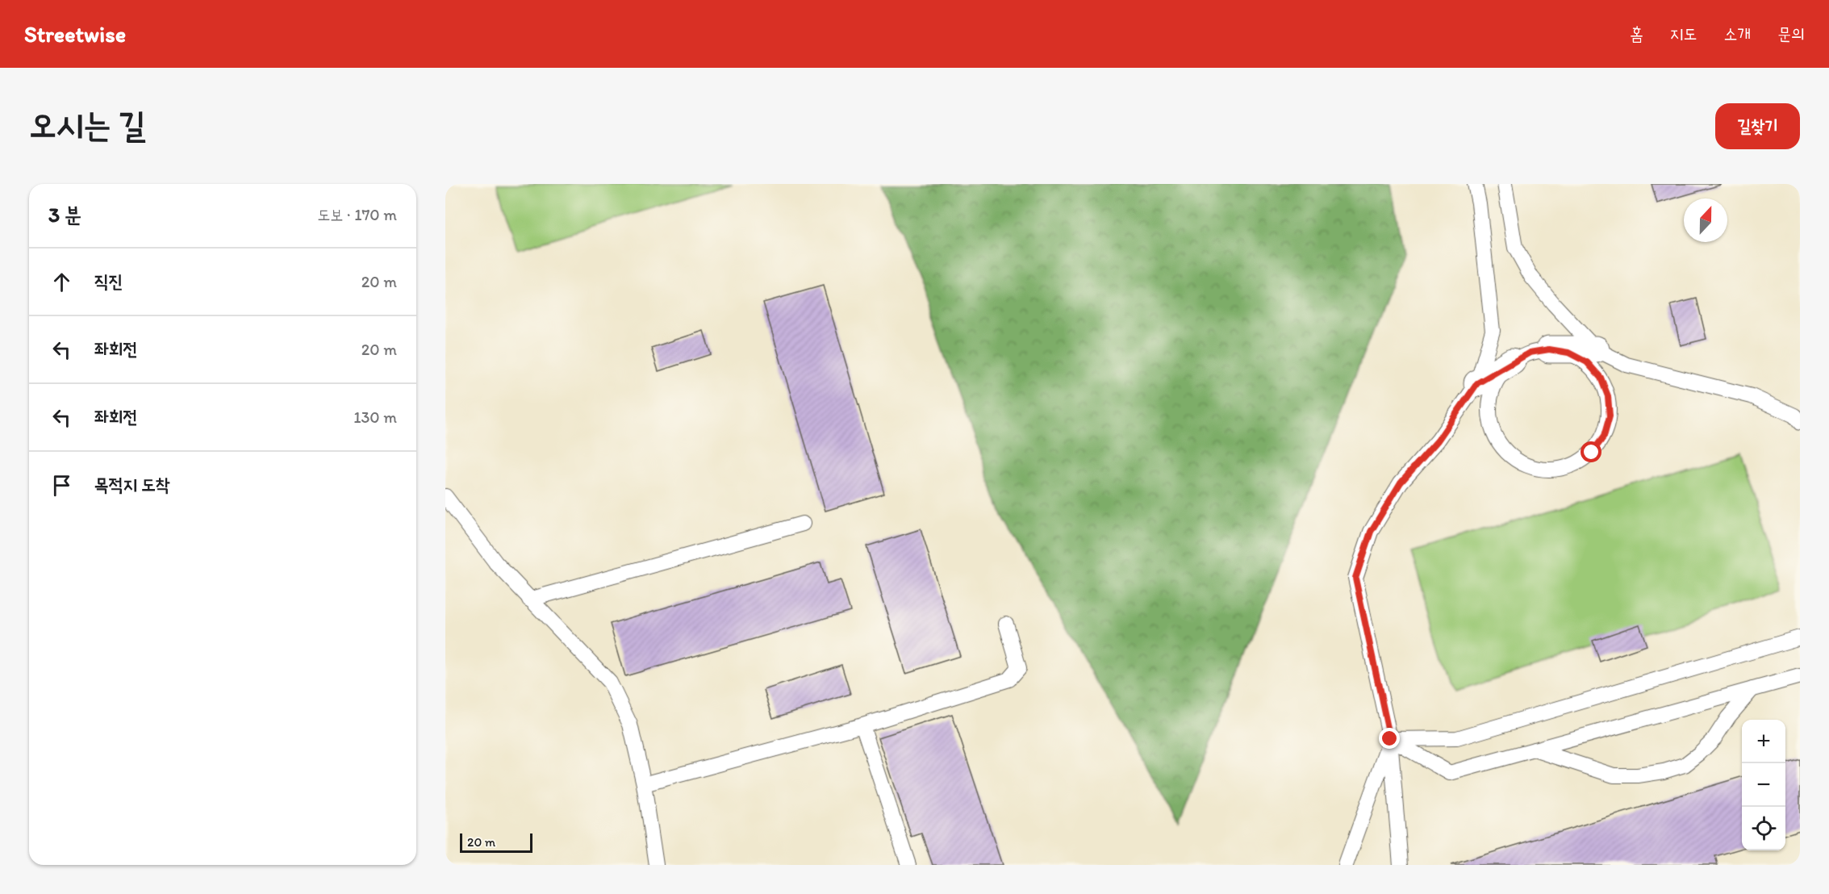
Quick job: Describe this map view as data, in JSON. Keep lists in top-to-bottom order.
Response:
{
  "scale_bar": "20 m",
  "north": "top",
  "page": {
    "header": "Streetwise",
    "nav": [
      "홈",
      "지도",
      "소개",
      "문의"
    ],
    "buttons": "길찾기",
    "title": "오시는 길",
    "heading": ["3 분", "도보 · 170 m"],
    "list": [
      ["직진", "20 m"],
      ["좌회전", "20 m"],
      ["좌회전", "130 m"],
      "목적지 도착"
    ],
    "map_buttons": ["+", "−"],
    "scale": "20 m"
  }
}
